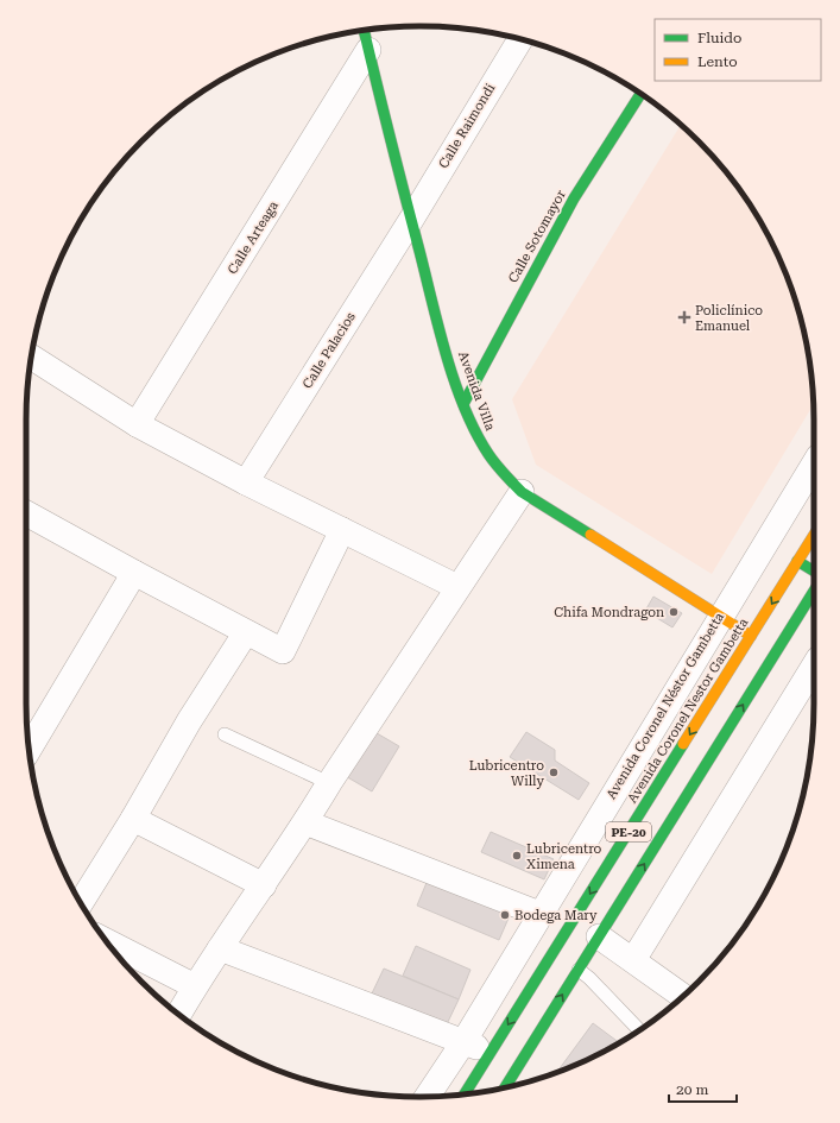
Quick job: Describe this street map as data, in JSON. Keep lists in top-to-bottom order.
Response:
{
  "streets": {
    "main road": [
      "Calle Sotomayor",
      "Avenida Villa",
      "Avenida Coronel Nestor Gambetta",
      "PE-20"
    ],
    "street": [
      "Calle Raimondi",
      "Calle Arteaga",
      "Calle Palacios",
      "Avenida Coronel Néstor Gambetta"
    ]
  },
  "crossings": [
    ["Calle Raimondi", "Calle Palacios"],
    ["Calle Raimondi", "Avenida Villa"],
    ["Calle Sotomayor", "Avenida Villa"],
    ["Calle Arteaga", "Avenida Villa"],
    ["Calle Palacios", "Avenida Villa"],
    ["Avenida Villa", "Avenida Coronel Néstor Gambetta"],
    ["Avenida Villa", "Avenida Coronel Nestor Gambetta"]
  ],
  "places": {
    "health": ["Policlínico Emanuel"],
    "other": [
      "Chifa Mondragon",
      "Lubricentro Willy",
      "Lubricentro Ximena",
      "Bodega Mary"
    ]
  },
  "legend": ["Fluido", "Lento"],
  "scale_bar": "20 m"
}
